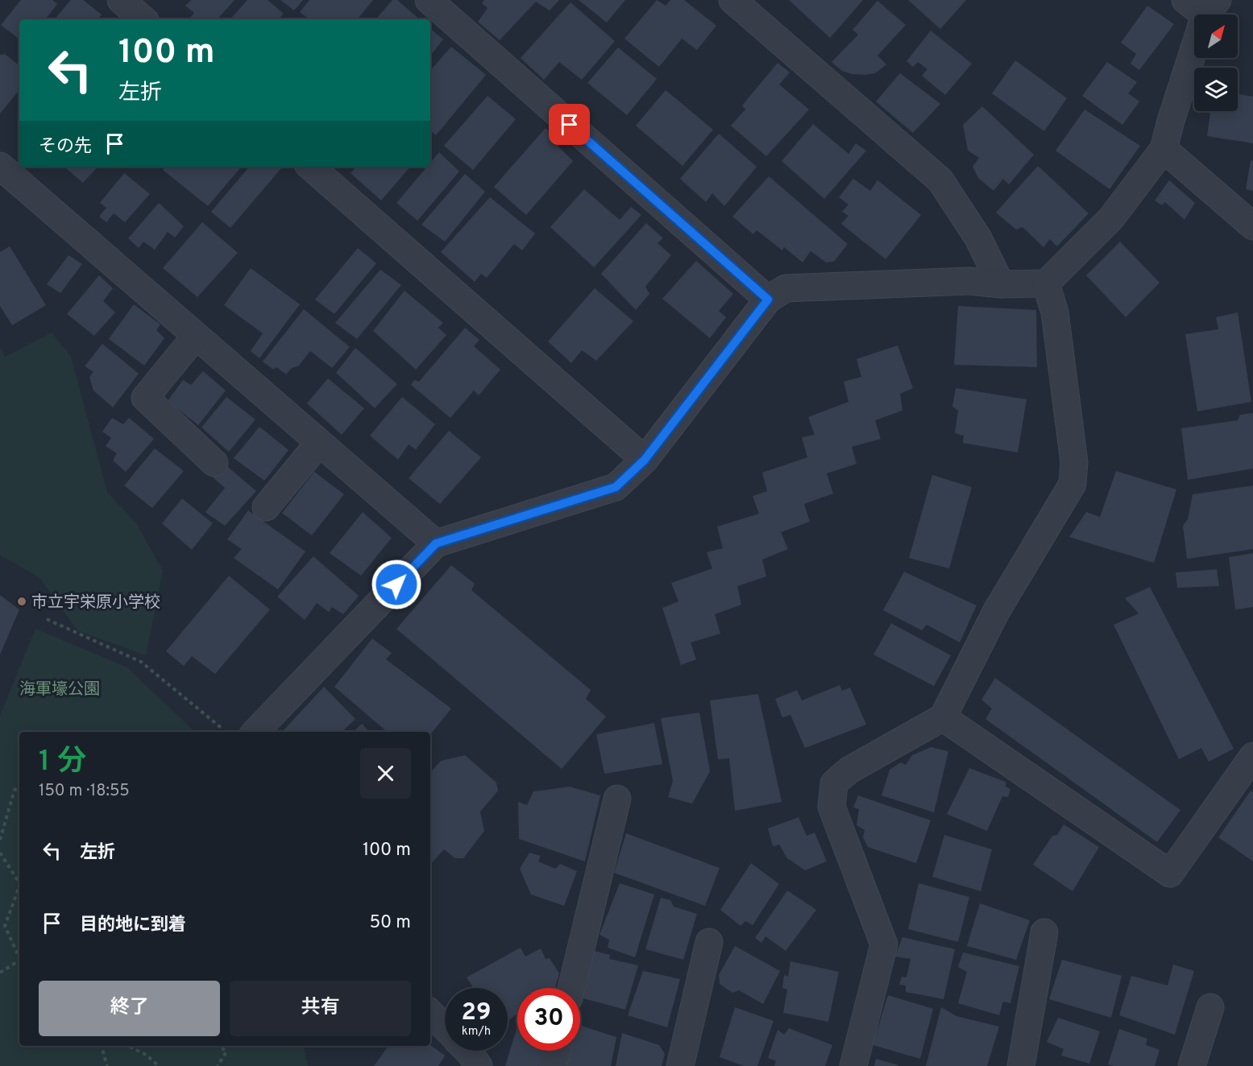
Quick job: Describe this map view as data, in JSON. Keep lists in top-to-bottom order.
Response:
{
  "parks": ["海軍壕公園"],
  "places": ["市立宇栄原小学校"],
  "north": "top right",
  "page": {
    "turn": ["100 m", "左折"],
    "then": "その先",
    "heading": ["1 分", "150 m · 18:55"],
    "list": [
      {
        "name": "左折",
        "value": "100 m"
      },
      {
        "name": "目的地に到着",
        "value": "50 m"
      }
    ],
    "buttons": ["終了", "共有"],
    "speed": "29 km/h",
    "limit": "30"
  }
}
